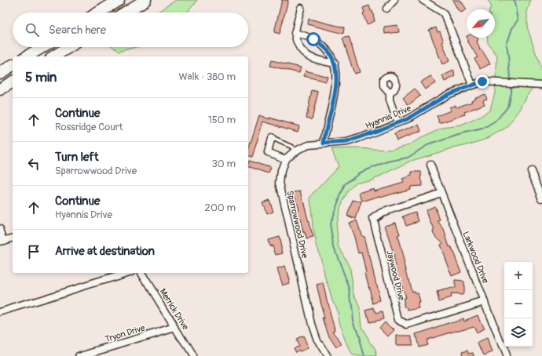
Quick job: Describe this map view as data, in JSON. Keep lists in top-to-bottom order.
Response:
{
  "streets": {
    "street": [
      "Hyannis Drive",
      "Sparrowwood Drive",
      "Larkwood Drive",
      "Jaywood Drive",
      "Merrick Drive",
      "Tryon Drive"
    ]
  },
  "crossings": [
    ["Larkwood Drive", "Jaywood Drive"],
    ["Merrick Drive", "Tryon Drive"]
  ],
  "north": "bottom left",
  "page": {
    "search": "Search here",
    "heading": ["5 min", "Walk · 380 m"],
    "list": [
      ["Continue", "Rossridge Court", "150 m"],
      ["Turn left", "Sparrowwood Drive", "30 m"],
      ["Continue", "Hyannis Drive", "200 m"],
      "Arrive at destination"
    ],
    "map_buttons": ["+", "−"]
  }
}
